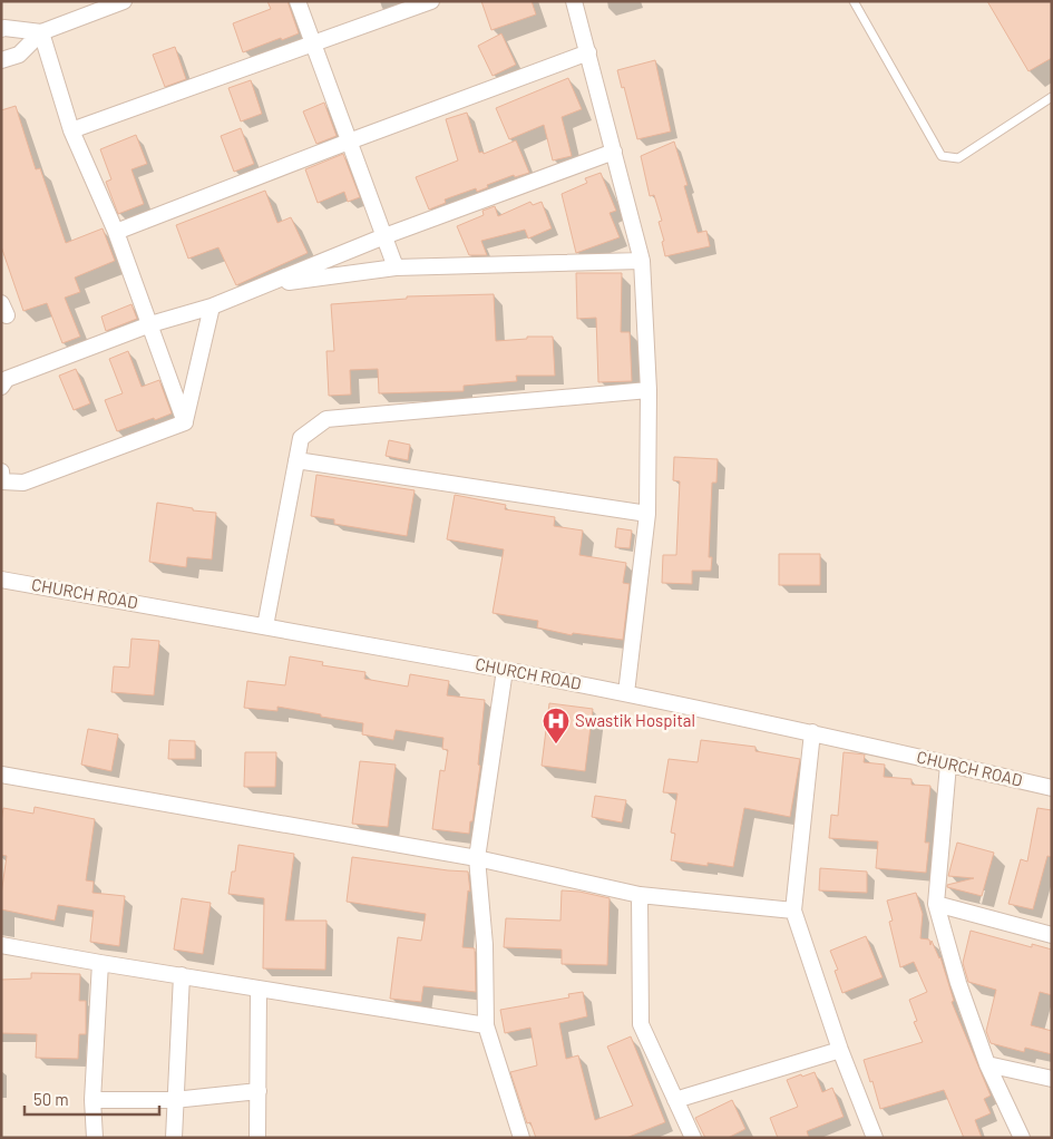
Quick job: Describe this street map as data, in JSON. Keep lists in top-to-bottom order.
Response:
{
  "streets": {
    "street": ["CHURCH ROAD"]
  },
  "places": {
    "hospital": ["Swastik Hospital"]
  },
  "scale_bar": "50 m"
}
